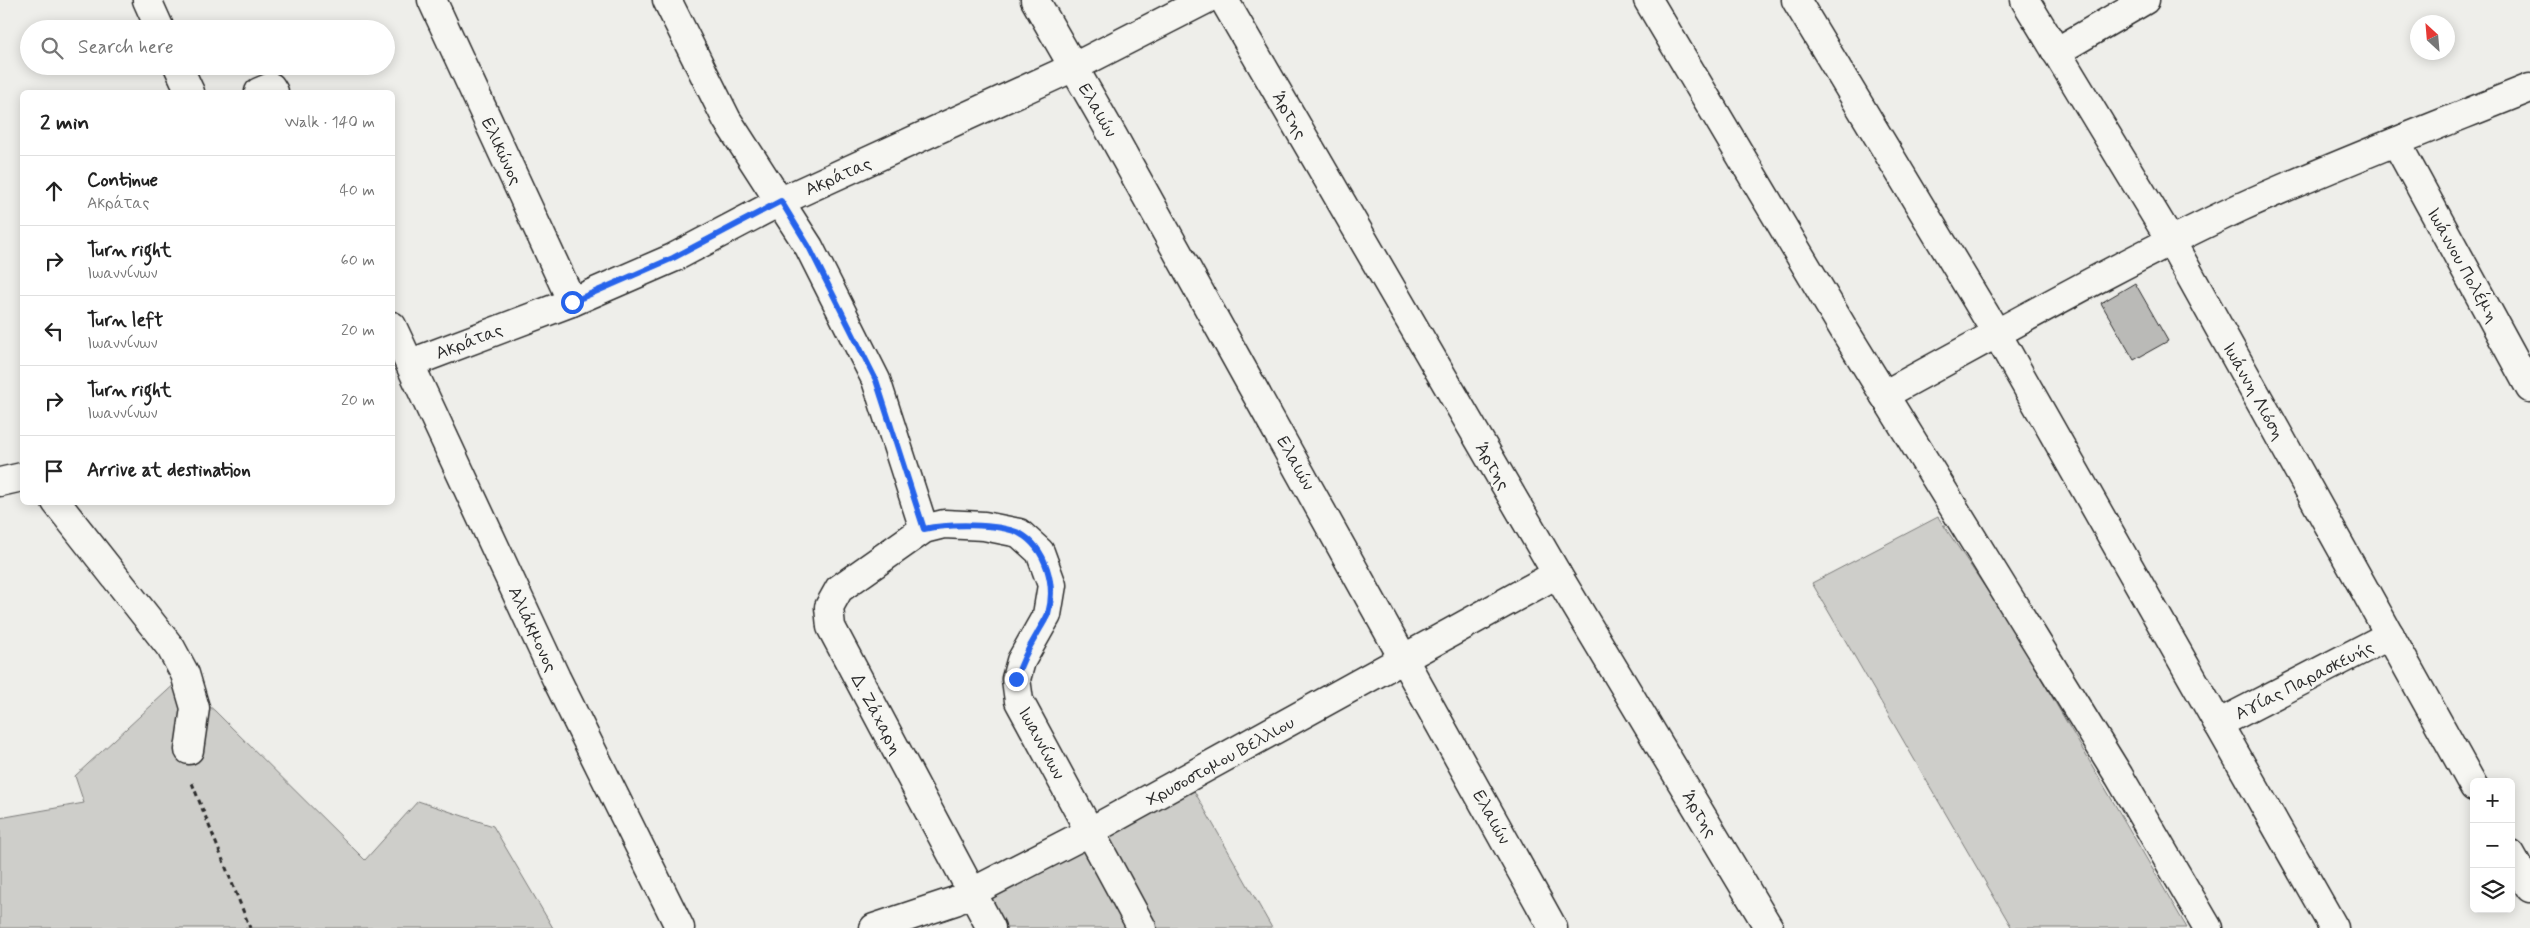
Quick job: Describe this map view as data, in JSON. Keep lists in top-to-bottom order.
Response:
{
  "streets": {
    "street": [
      "Ελαιών",
      "Άρτης",
      "Ελικώνος",
      "Ακράτας",
      "Ιωάννου Πολέμη",
      "Ιωάννη Λιόση",
      "Αλιάκμονος",
      "Αγίας Παρασκευής",
      "Δ. Ζάχαρη",
      "Ιωαννίνων",
      "Χρυσοστομου Βελλιου"
    ]
  },
  "crossings": [
    ["Ελαιών", "Ακράτας"],
    ["Ελαιών", "Χρυσοστομου Βελλιου"],
    ["Άρτης", "Χρυσοστομου Βελλιου"],
    ["Ελικώνος", "Ακράτας"],
    ["Ακράτας", "Αλιάκμονος"],
    ["Ιωάννη Λιόση", "Αγίας Παρασκευής"],
    ["Δ. Ζάχαρη", "Ιωαννίνων"],
    ["Δ. Ζάχαρη", "Χρυσοστομου Βελλιου"],
    ["Ιωαννίνων", "Χρυσοστομου Βελλιου"]
  ],
  "north": "top left",
  "page": {
    "search": "Search here",
    "heading": ["2 min", "Walk · 140 m"],
    "list": [
      ["Continue", "Ακράτας", "40 m"],
      ["Turn right", "Ιωαννίνων", "60 m"],
      ["Turn left", "Ιωαννίνων", "20 m"],
      ["Turn right", "Ιωαννίνων", "20 m"],
      "Arrive at destination"
    ],
    "map_buttons": ["+", "−"]
  }
}
